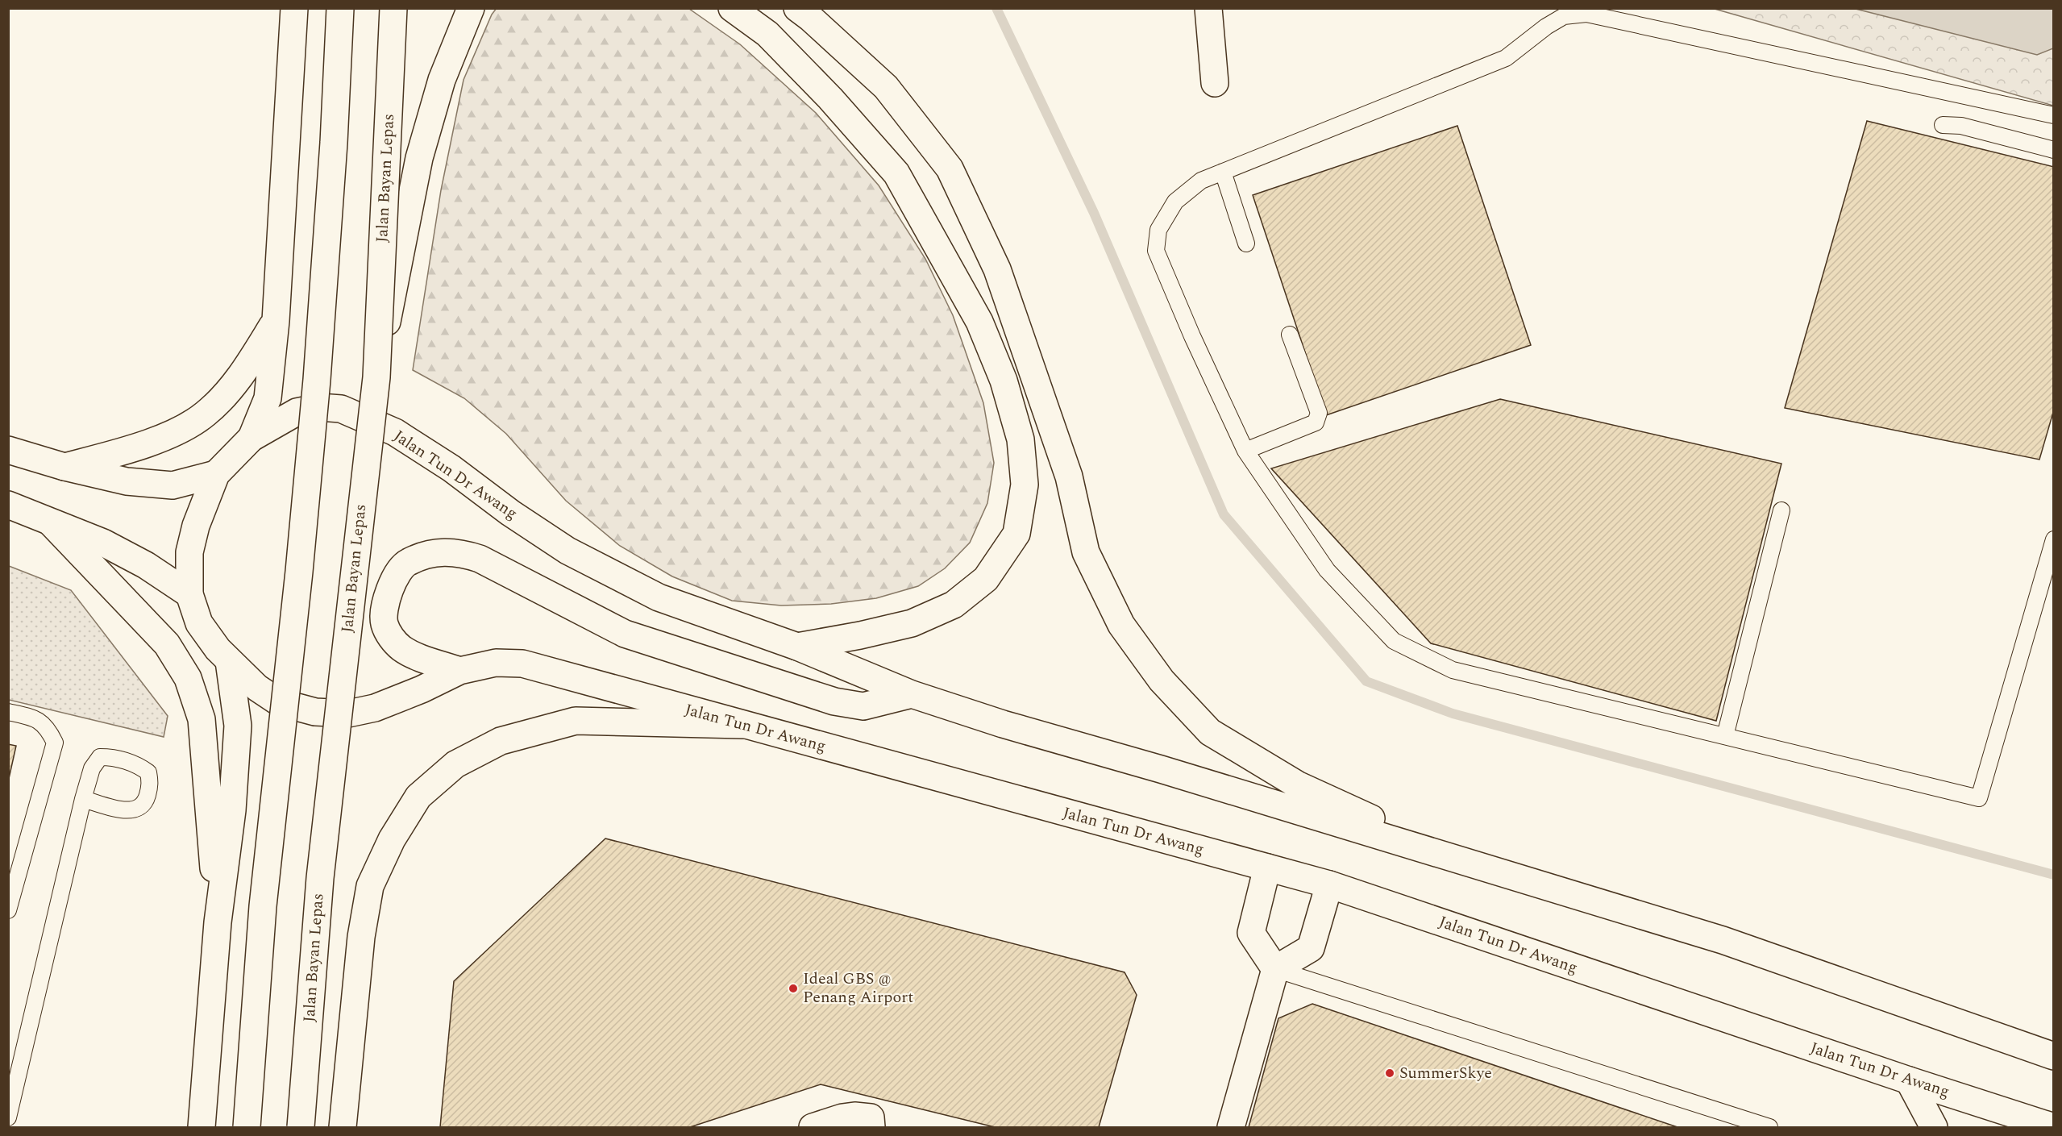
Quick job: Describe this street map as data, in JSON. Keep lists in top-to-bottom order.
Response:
{
  "streets": {
    "main road": ["Jalan Bayan Lepas", "Jalan Tun Dr Awang"]
  },
  "places": ["Ideal GBS @ Penang Airport", "SummerSkye"]
}
